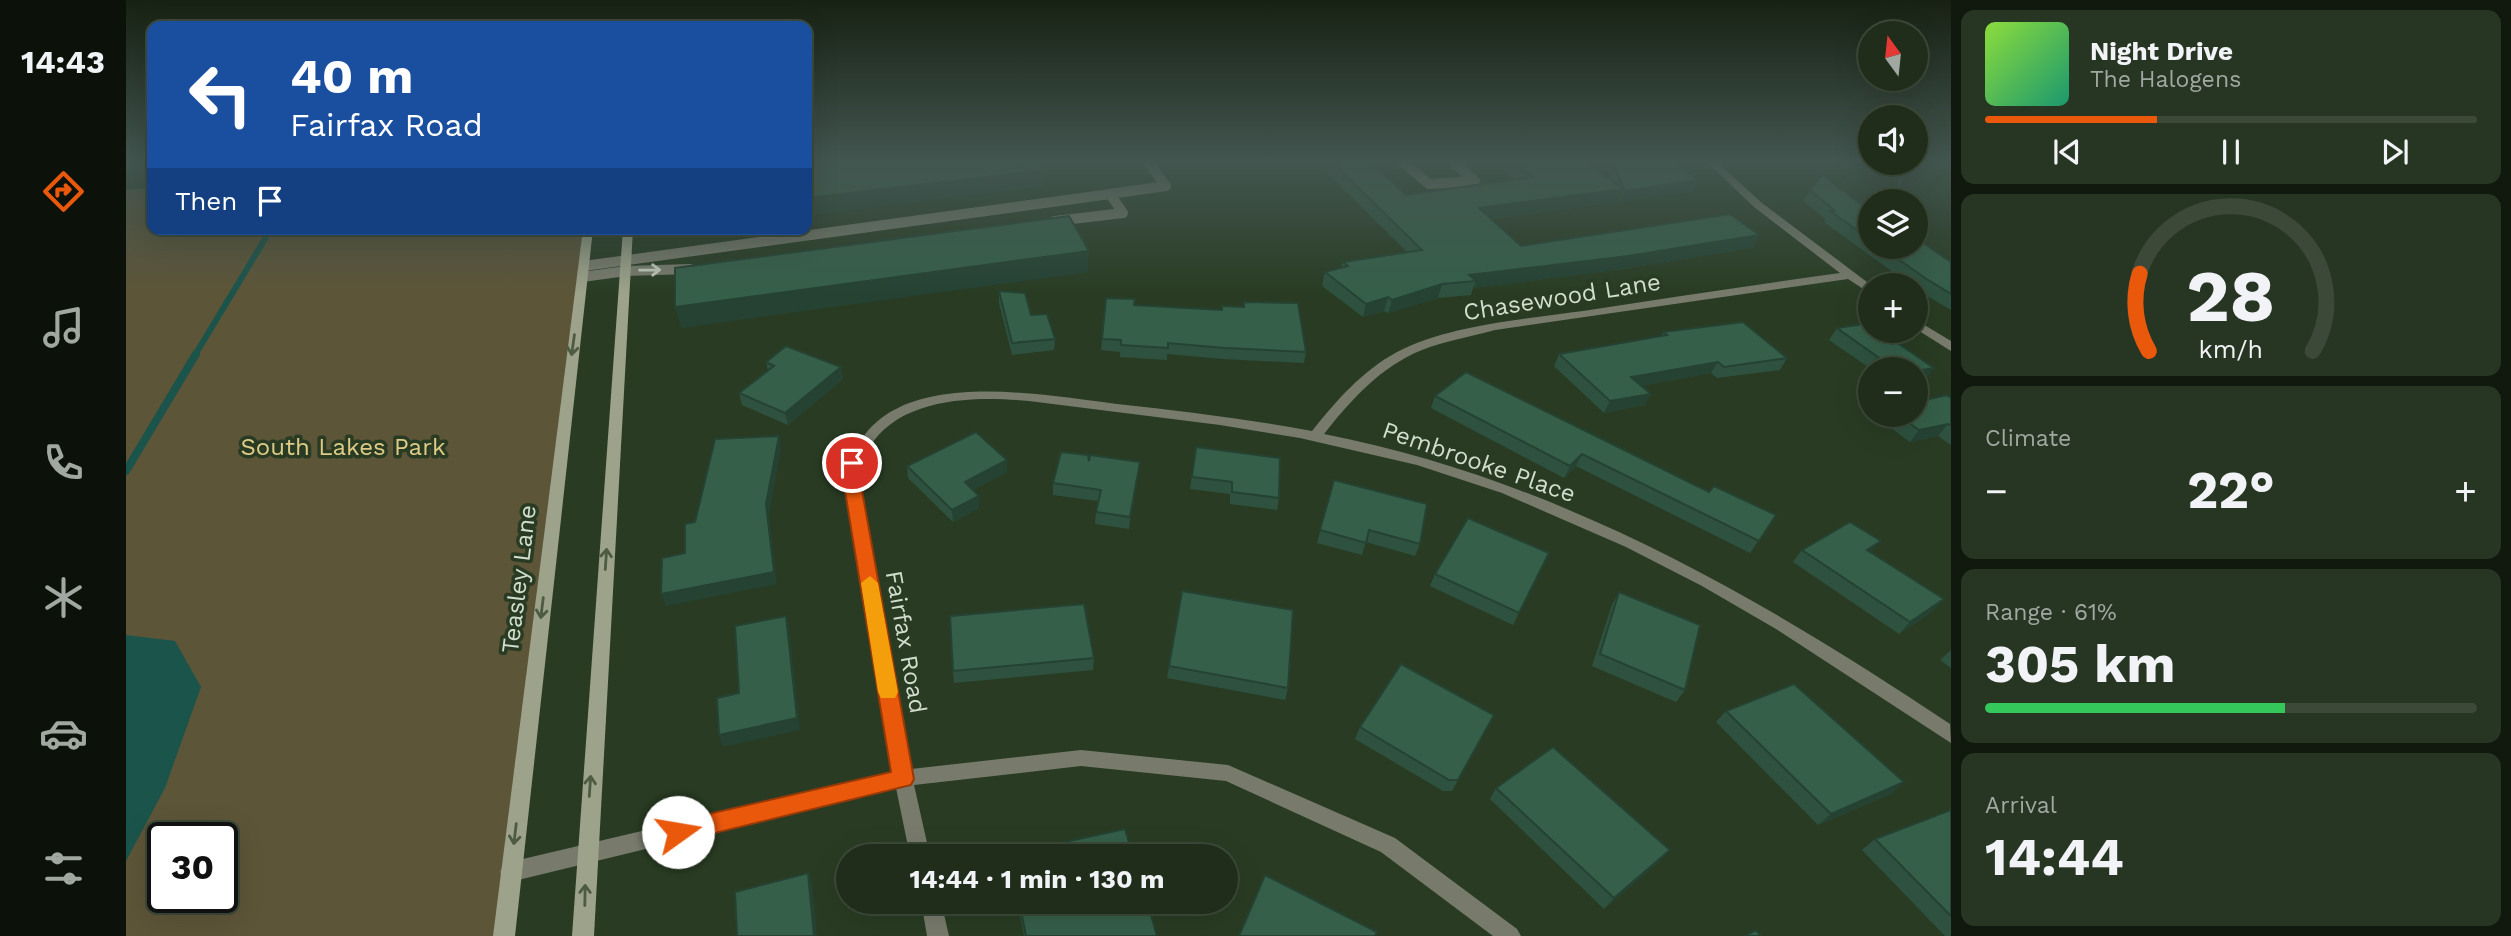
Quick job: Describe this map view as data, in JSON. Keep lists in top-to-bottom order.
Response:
{
  "streets": {
    "main road": ["Teasley Lane"],
    "street": ["Chasewood Lane", "Pembrooke Place", "Fairfax Road"]
  },
  "crossings": [
    ["Chasewood Lane", "Pembrooke Place"],
    ["Pembrooke Place", "Fairfax Road"]
  ],
  "parks": ["South Lakes Park"],
  "north": "top",
  "page": {
    "tabs": "14:43",
    "map_buttons": ["+", "−"],
    "turn": ["40 m", "Fairfax Road"],
    "song": ["Night Drive", "The Halogens"],
    "then": "Then",
    "tile": [
      "Climate",
      ["Range · 61%", "305 km"],
      ["Arrival", "14:44"]
    ],
    "heat": ["−", "22°", "+"],
    "limit": "30",
    "trip": "14:44 · 1 min · 130 m",
    "gauge": ["28", "km/h"]
  }
}
